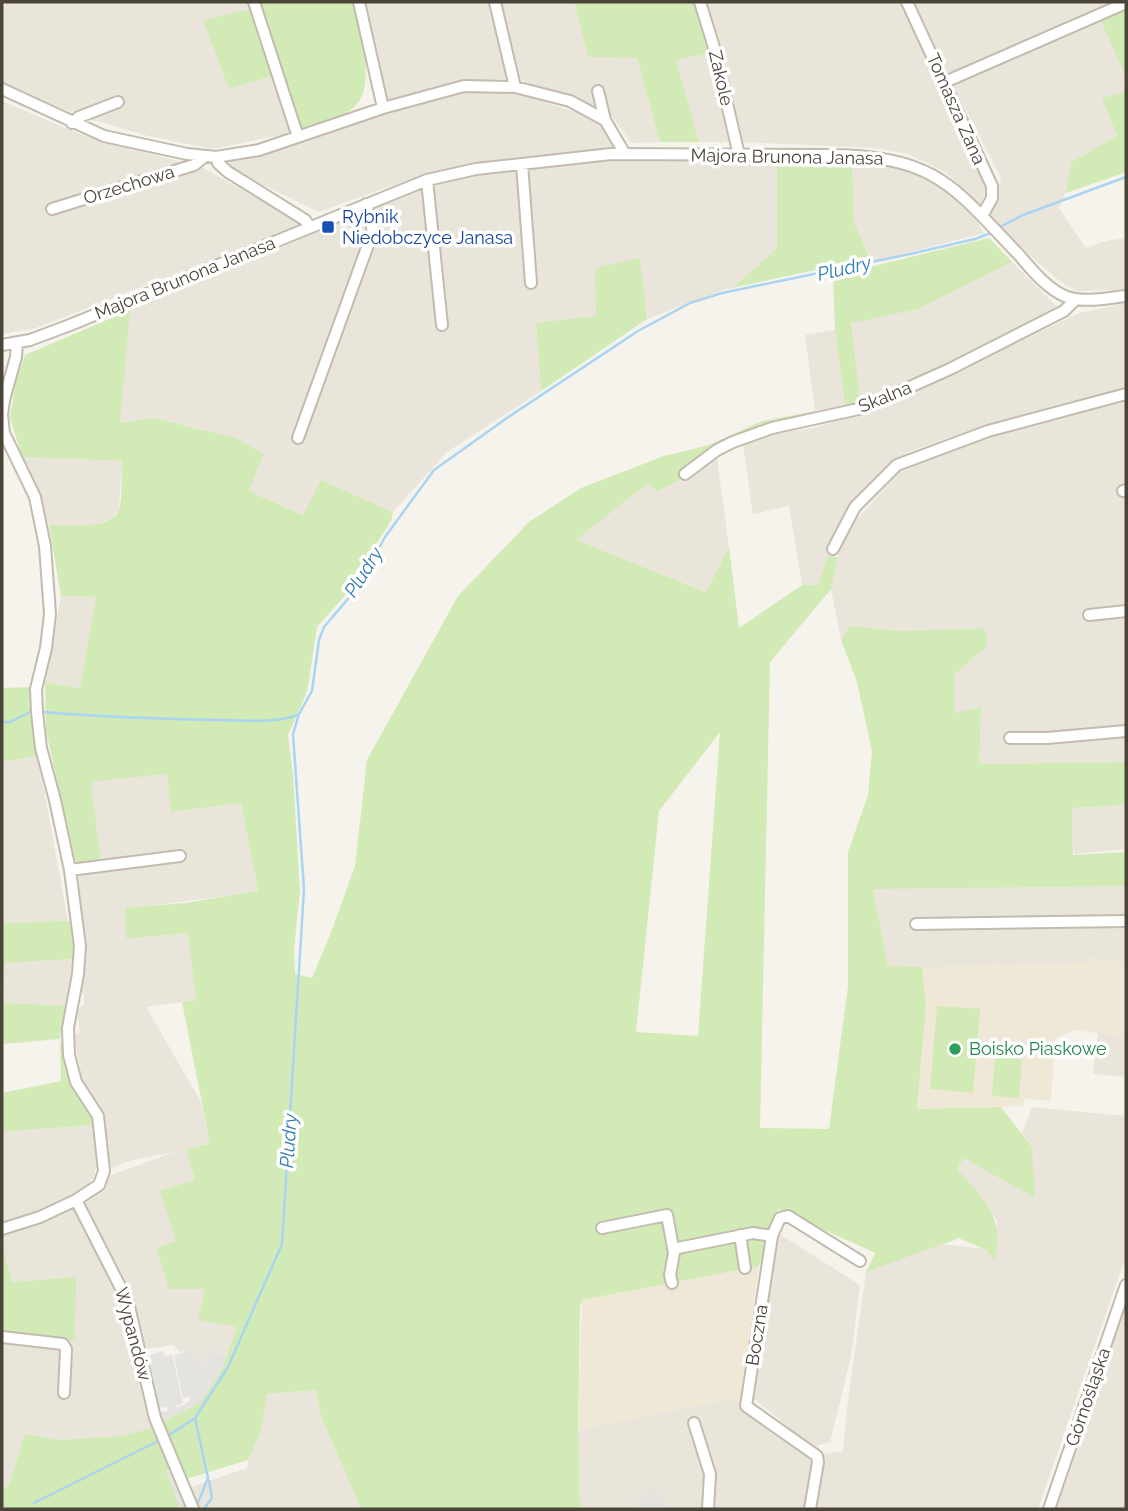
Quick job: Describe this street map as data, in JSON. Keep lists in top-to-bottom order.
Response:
{
  "streets": {
    "street": [
      "Zakole",
      "Tomasza Zana",
      "Majora Brunona Janasa",
      "Orzechowa",
      "Skalna",
      "Wypandów",
      "Boczna",
      "Górnośląska"
    ]
  },
  "crossings": [
    ["Zakole", "Majora Brunona Janasa"],
    ["Tomasza Zana", "Majora Brunona Janasa"],
    ["Majora Brunona Janasa", "Skalna"]
  ],
  "water": ["Pludry"],
  "places": {
    "transit": ["Rybnik Niedobczyce Janasa"],
    "other": ["Boisko Piaskowe"]
  }
}
